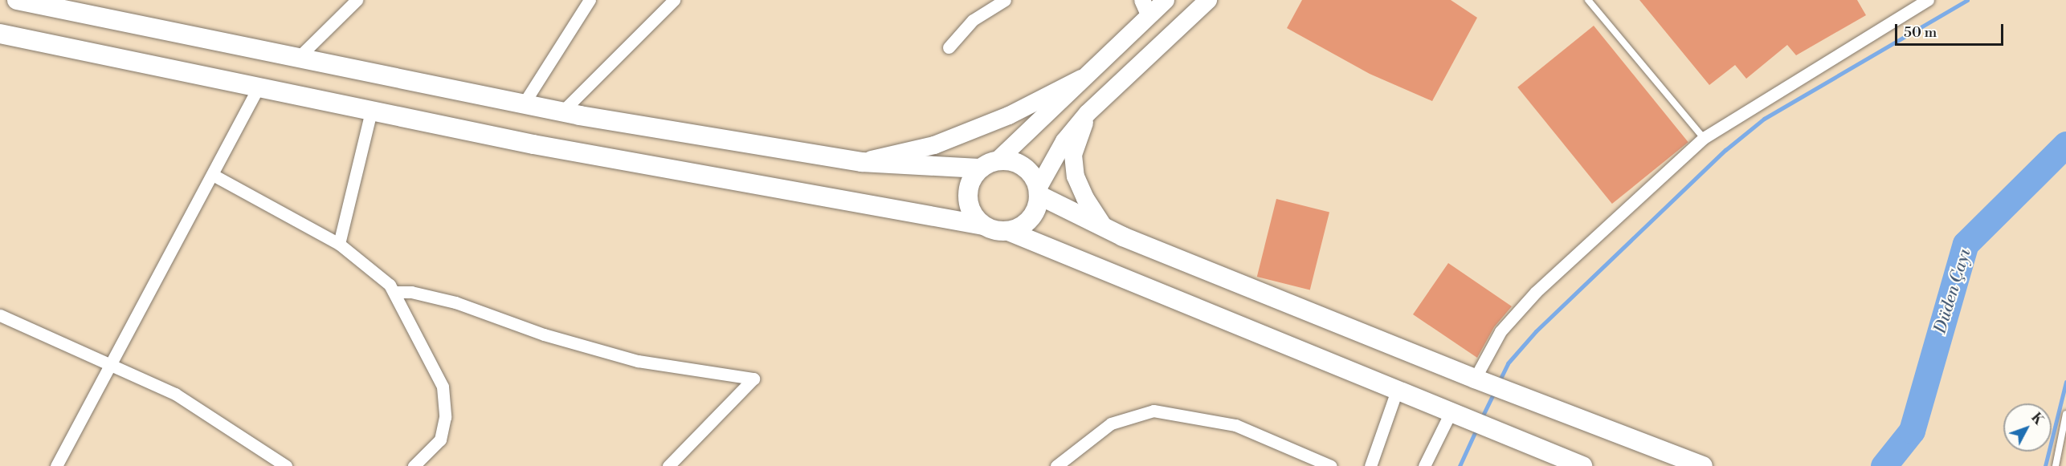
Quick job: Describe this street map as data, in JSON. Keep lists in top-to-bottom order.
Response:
{
  "water": ["Düden Çayı"],
  "scale_bar": "50 m",
  "north": "top right"
}
